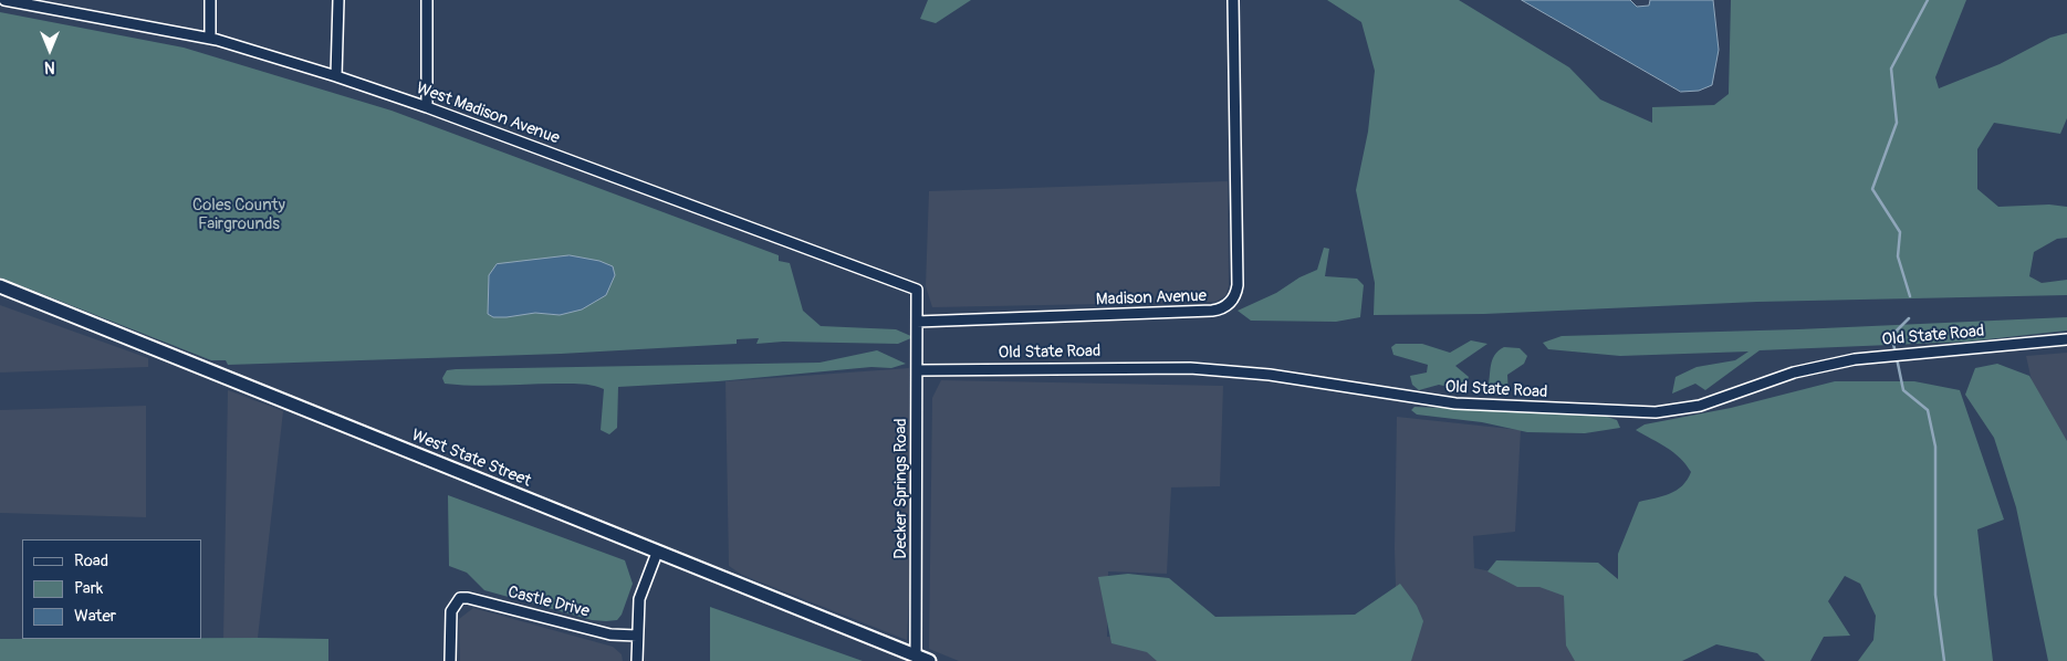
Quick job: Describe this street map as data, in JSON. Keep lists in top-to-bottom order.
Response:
{
  "streets": {
    "street": [
      "West Madison Avenue",
      "Madison Avenue",
      "Old State Road",
      "West State Street",
      "Decker Springs Road",
      "Castle Drive"
    ]
  },
  "crossings": [
    ["West Madison Avenue", "Madison Avenue"],
    ["West Madison Avenue", "Decker Springs Road"],
    ["Madison Avenue", "Decker Springs Road"],
    ["Old State Road", "Decker Springs Road"],
    ["West State Street", "Decker Springs Road"]
  ],
  "parks": ["Coles County Fairgrounds"],
  "legend": ["Road", "Park", "Water"],
  "north": "bottom"
}
